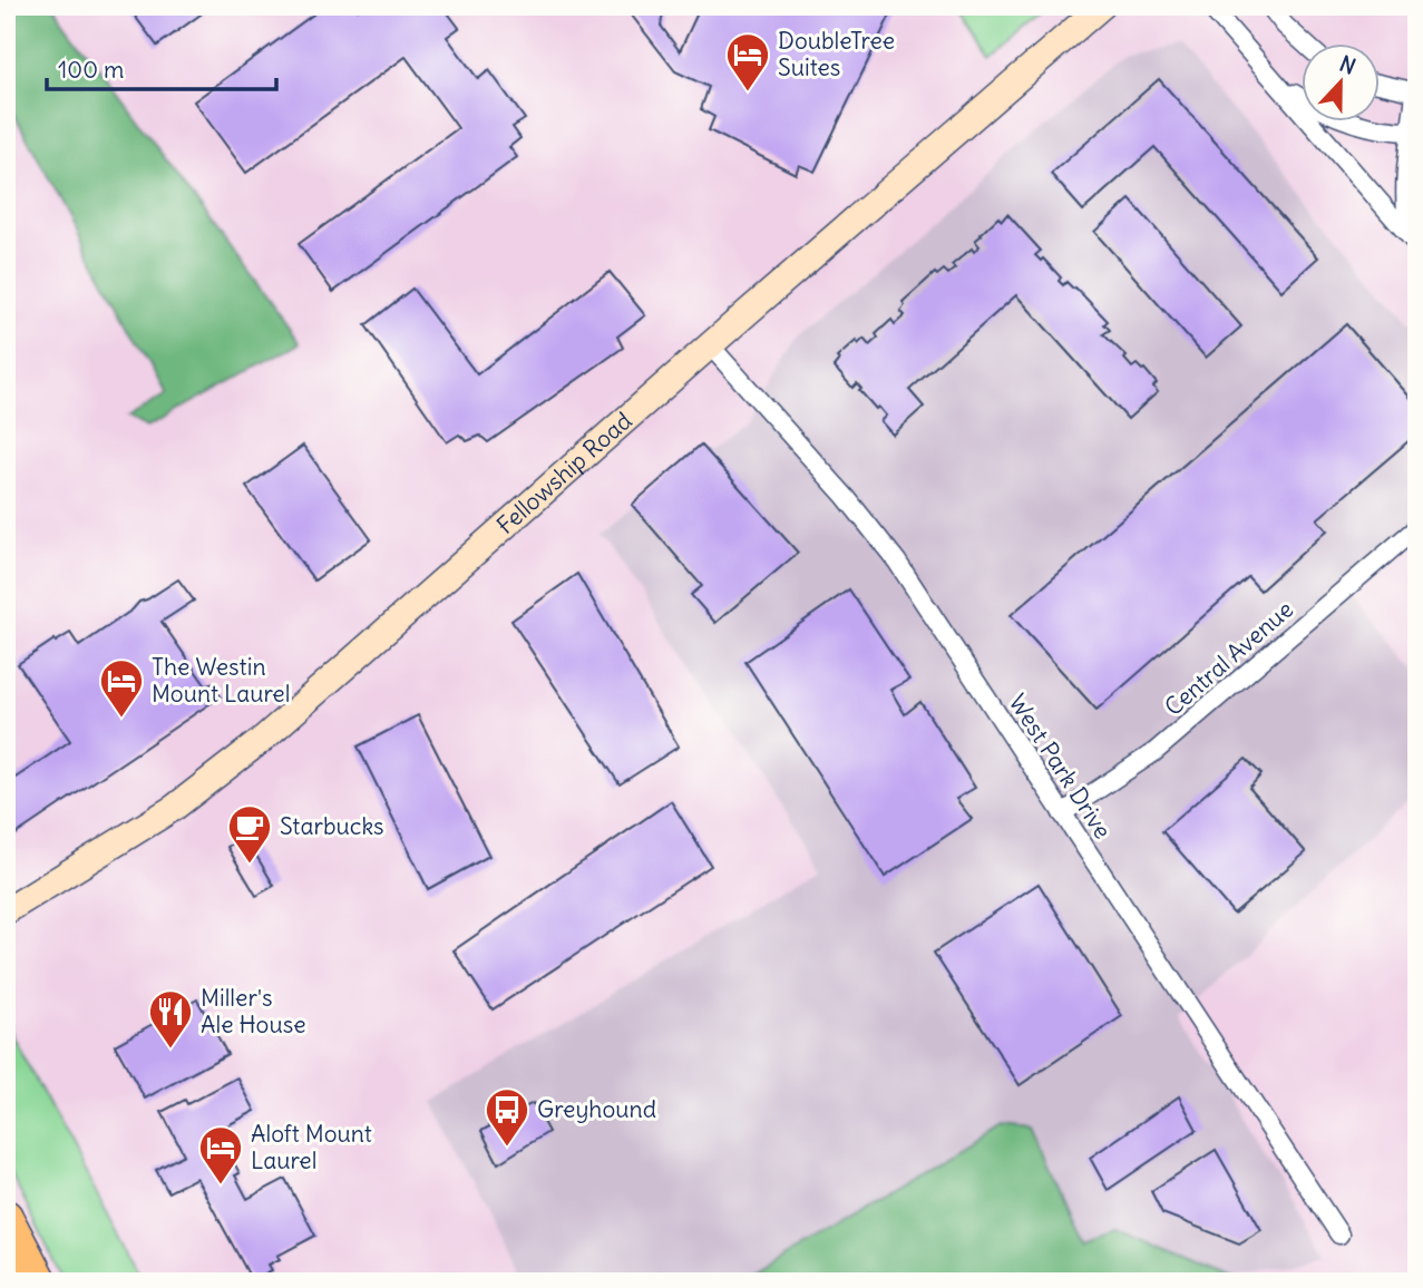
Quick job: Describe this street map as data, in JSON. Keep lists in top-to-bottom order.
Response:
{
  "streets": {
    "street": ["Fellowship Road", "Central Avenue", "West Park Drive"]
  },
  "crossings": [
    ["Fellowship Road", "West Park Drive"],
    ["Central Avenue", "West Park Drive"]
  ],
  "places": {
    "hotel": ["DoubleTree Suites", "The Westin Mount Laurel", "Aloft Mount Laurel"],
    "cafe": ["Starbucks"],
    "restaurant": ["Miller's Ale House"],
    "bus stop": ["Greyhound"]
  },
  "scale_bar": "100 m",
  "north": "top"
}
